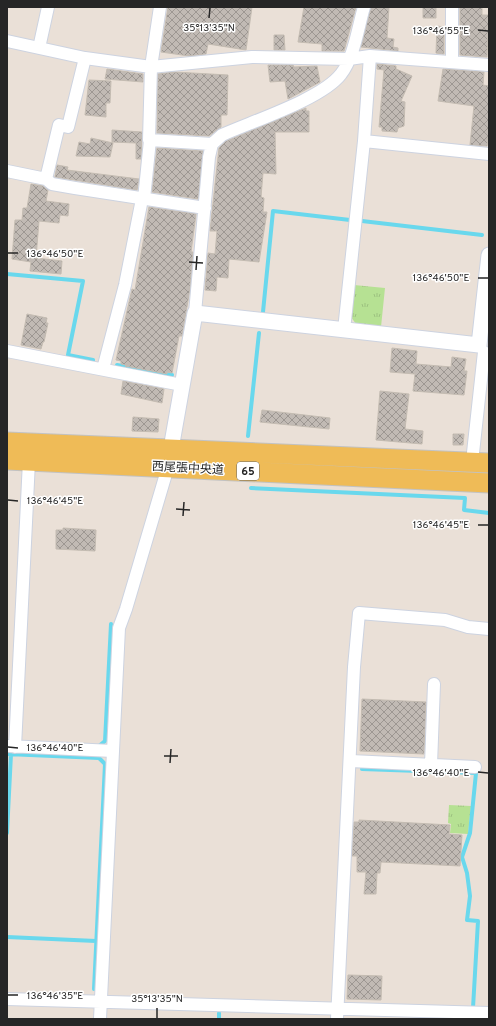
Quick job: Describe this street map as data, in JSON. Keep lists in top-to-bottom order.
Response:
{
  "streets": {
    "main road": ["西尾張中央道", "65"]
  },
  "coordinates": [
    "35°13'35\"N",
    "136°46'55\"E",
    "136°46'50\"E",
    "136°46'45\"E",
    "136°46'40\"E",
    "136°46'35\"E"
  ]
}
